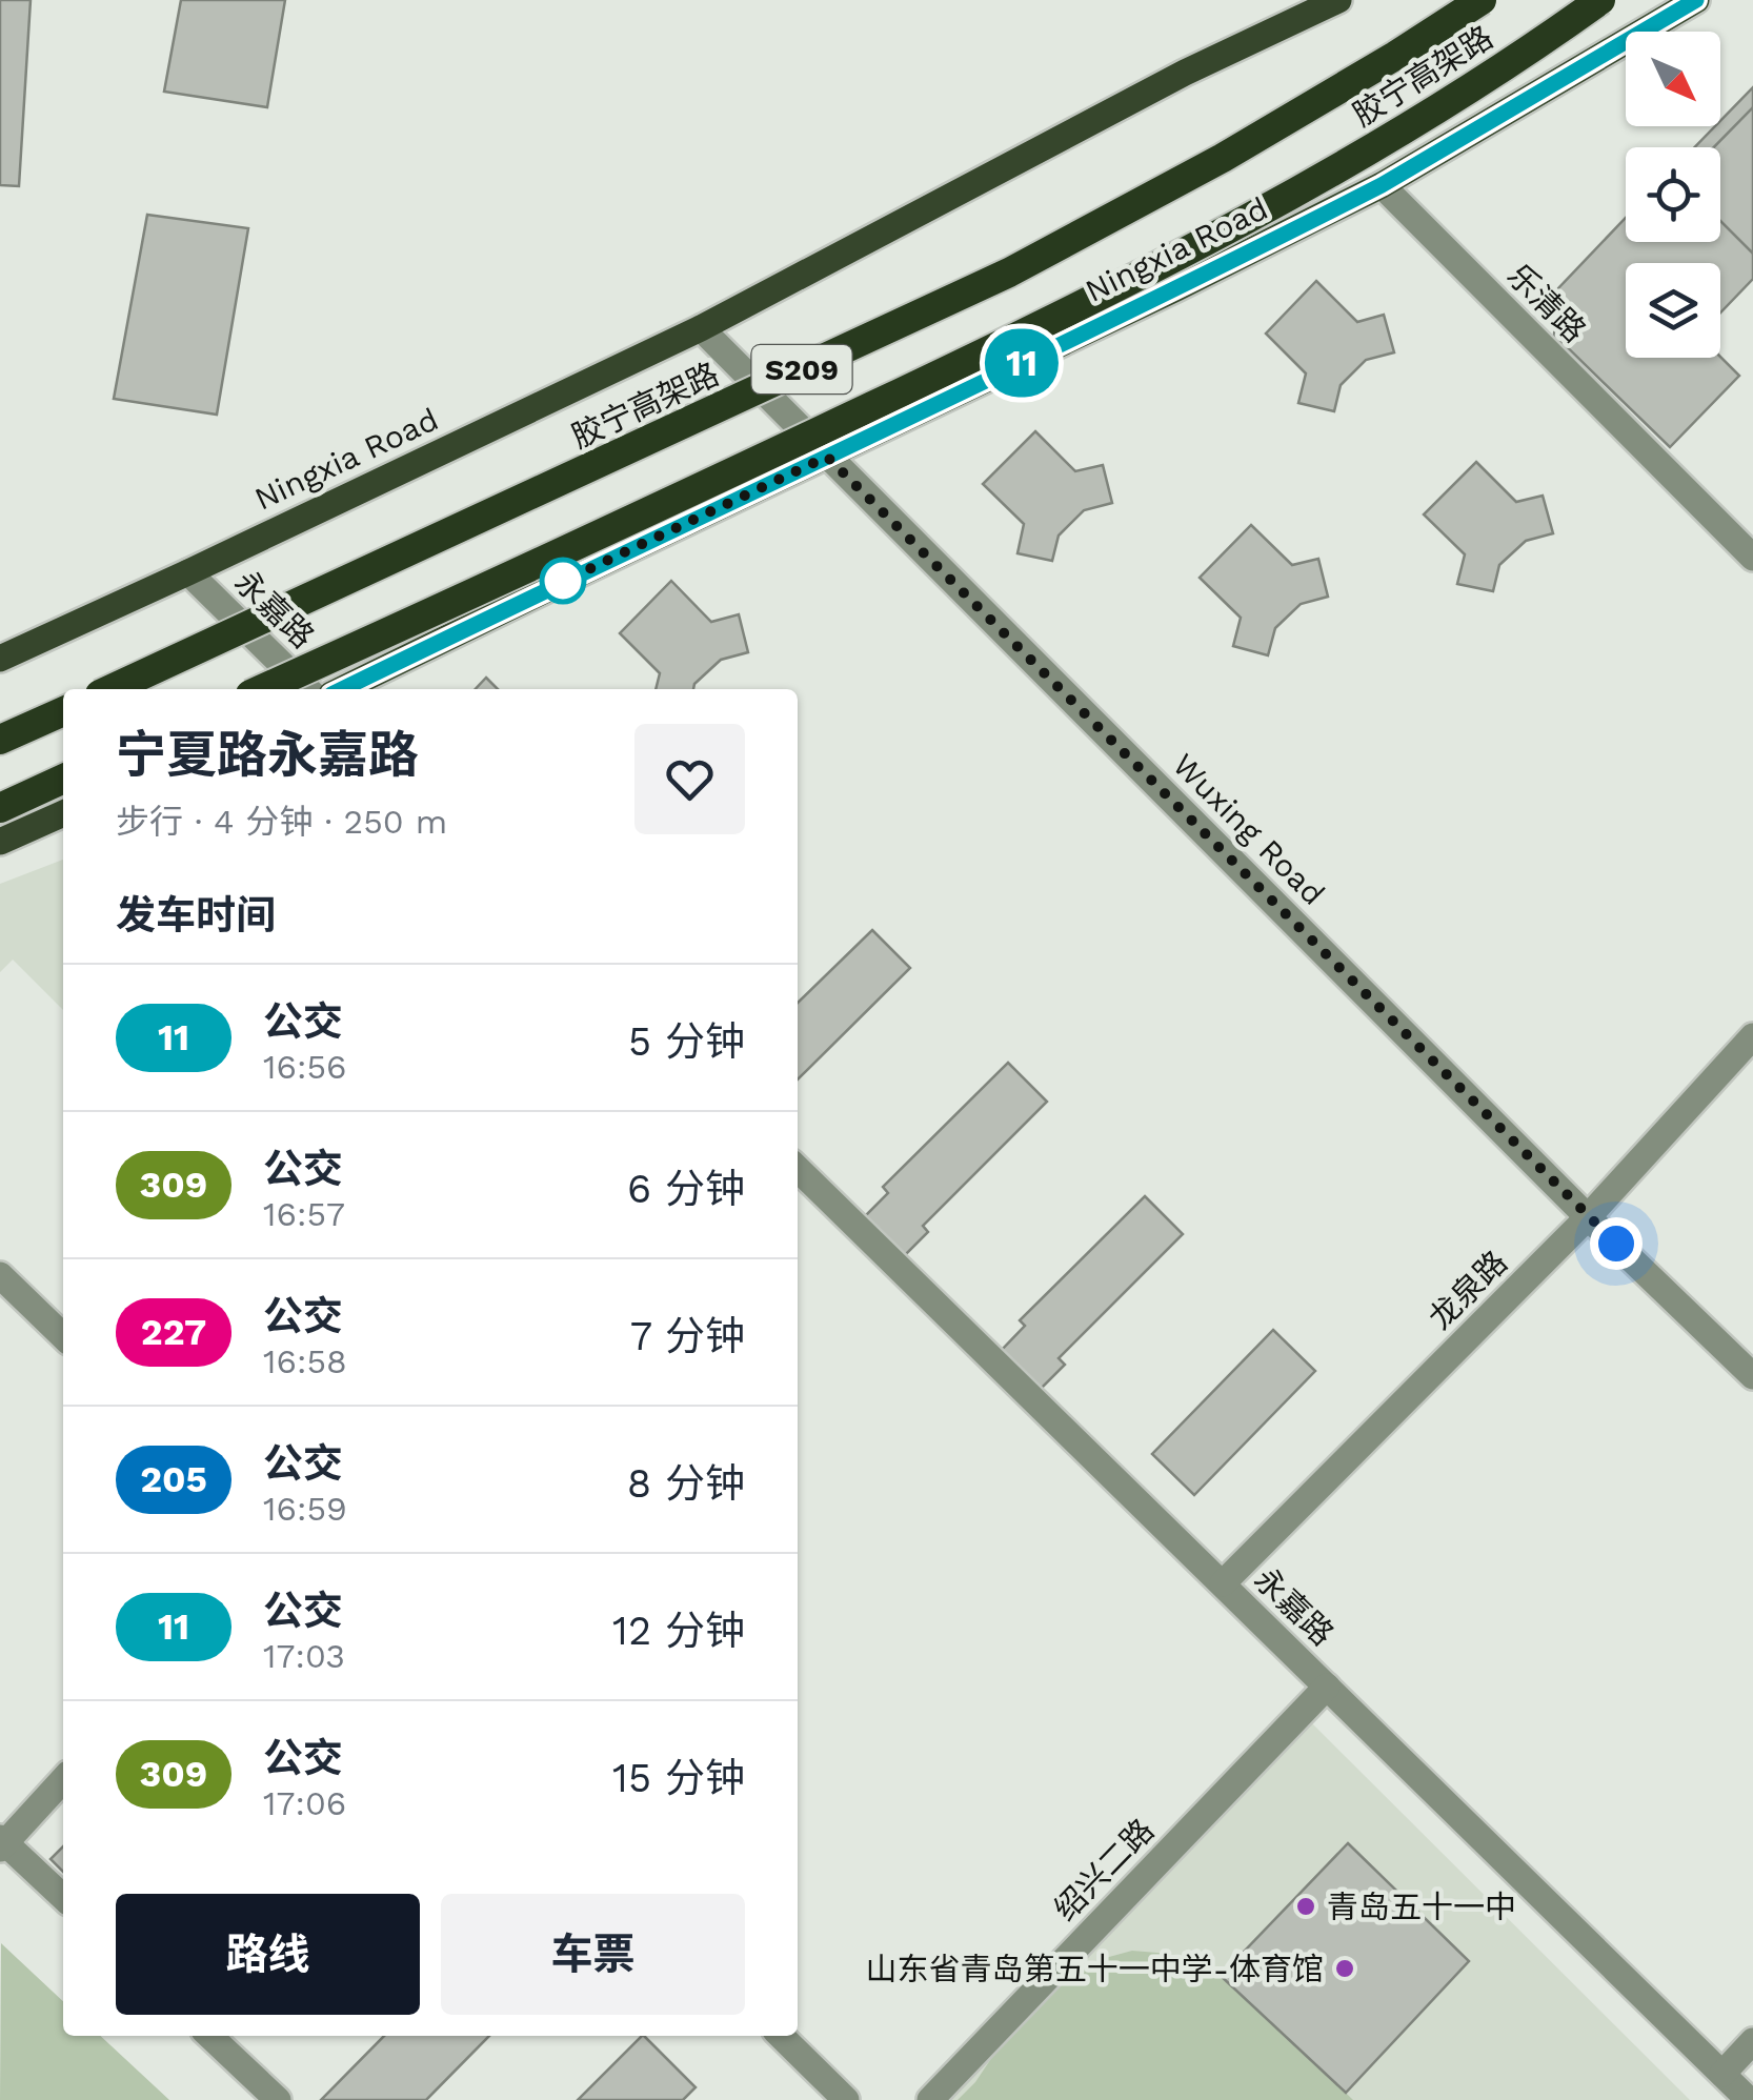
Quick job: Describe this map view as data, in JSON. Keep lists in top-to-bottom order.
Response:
{
  "streets": {
    "highway": ["胶宁高架路", "S209"],
    "main road": ["Ningxia Road"],
    "street": [
      "乐清路",
      "永嘉路",
      "Wuxing Road",
      "龙泉路",
      "绍兴二路"
    ]
  },
  "crossings": [
    ["Ningxia Road", "乐清路"],
    ["Ningxia Road", "永嘉路"],
    ["Ningxia Road", "Wuxing Road"],
    ["永嘉路", "龙泉路"],
    ["永嘉路", "绍兴二路"],
    ["Wuxing Road", "龙泉路"]
  ],
  "places": ["青岛五十一中", "山东省青岛第五十一中学-体育馆"],
  "lines": ["bus line 11"],
  "north": "bottom right",
  "page": {
    "on_map": "11",
    "heading": [
      ["宁夏路永嘉路", "步行 · 4 分钟 · 250 m"],
      "发车时间"
    ],
    "list": [
      {
        "mark": "11",
        "name": "公交",
        "note": "16:56",
        "value": "5 分钟"
      },
      {
        "mark": "309",
        "name": "公交",
        "note": "16:57",
        "value": "6 分钟"
      },
      {
        "mark": "227",
        "name": "公交",
        "note": "16:58",
        "value": "7 分钟"
      },
      {
        "mark": "205",
        "name": "公交",
        "note": "16:59",
        "value": "8 分钟"
      },
      {
        "mark": "11",
        "name": "公交",
        "note": "17:03",
        "value": "12 分钟"
      },
      {
        "mark": "309",
        "name": "公交",
        "note": "17:06",
        "value": "15 分钟"
      }
    ],
    "buttons": ["路线", "车票"]
  }
}
